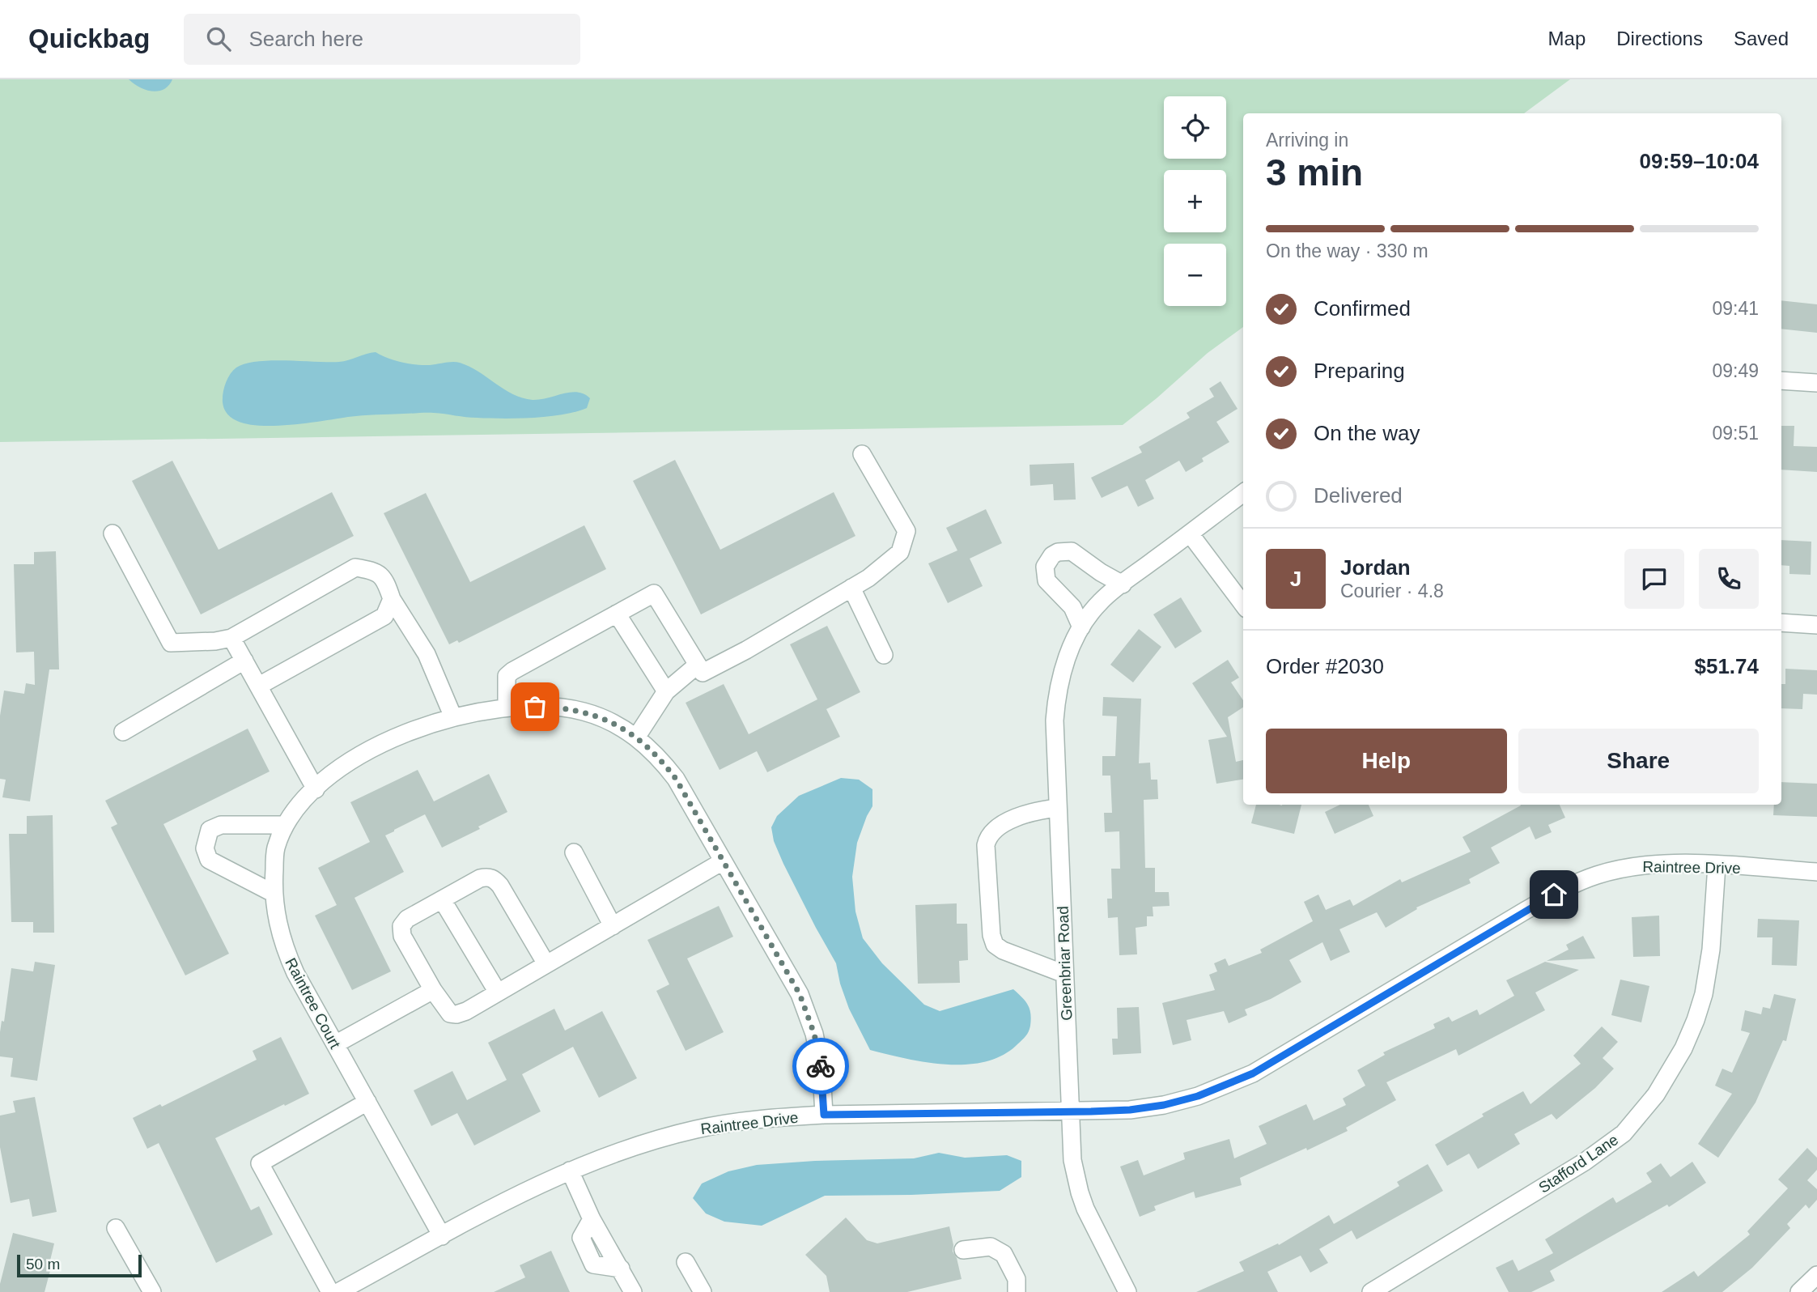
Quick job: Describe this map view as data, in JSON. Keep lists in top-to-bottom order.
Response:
{
  "streets": {
    "street": [
      "Raintree Drive",
      "Greenbriar Road",
      "Raintree Court",
      "Stafford Lane"
    ]
  },
  "crossings": [
    ["Raintree Drive", "Greenbriar Road"],
    ["Raintree Drive", "Raintree Court"],
    ["Raintree Drive", "Stafford Lane"]
  ],
  "scale_bar": "50 m",
  "page": {
    "header": "Quickbag",
    "search": "Search here",
    "nav": ["Map", "Directions", "Saved"],
    "map_buttons": ["+", "−"],
    "heading": ["3 min", "Arriving in", "09:59–10:04"],
    "panel": [
      "Jordan",
      "Courier · 4.8",
      "Order #2030",
      "$51.74"
    ],
    "bar": "On the way · 330 m",
    "list": [
      ["Confirmed", "09:41"],
      ["Preparing", "09:49"],
      ["On the way", "09:51"],
      "Delivered"
    ],
    "round": "J",
    "buttons": ["Help", "Share"],
    "scale": "50 m"
  }
}
